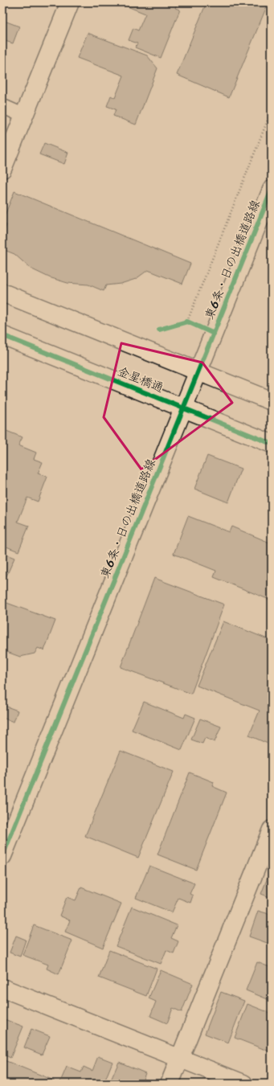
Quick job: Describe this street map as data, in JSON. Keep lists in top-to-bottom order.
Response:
{
  "streets": {
    "street": ["東6条・日の出橋道路線", "金星橋通"]
  },
  "crossings": [
    ["東6条・日の出橋道路線", "金星橋通"]
  ]
}
